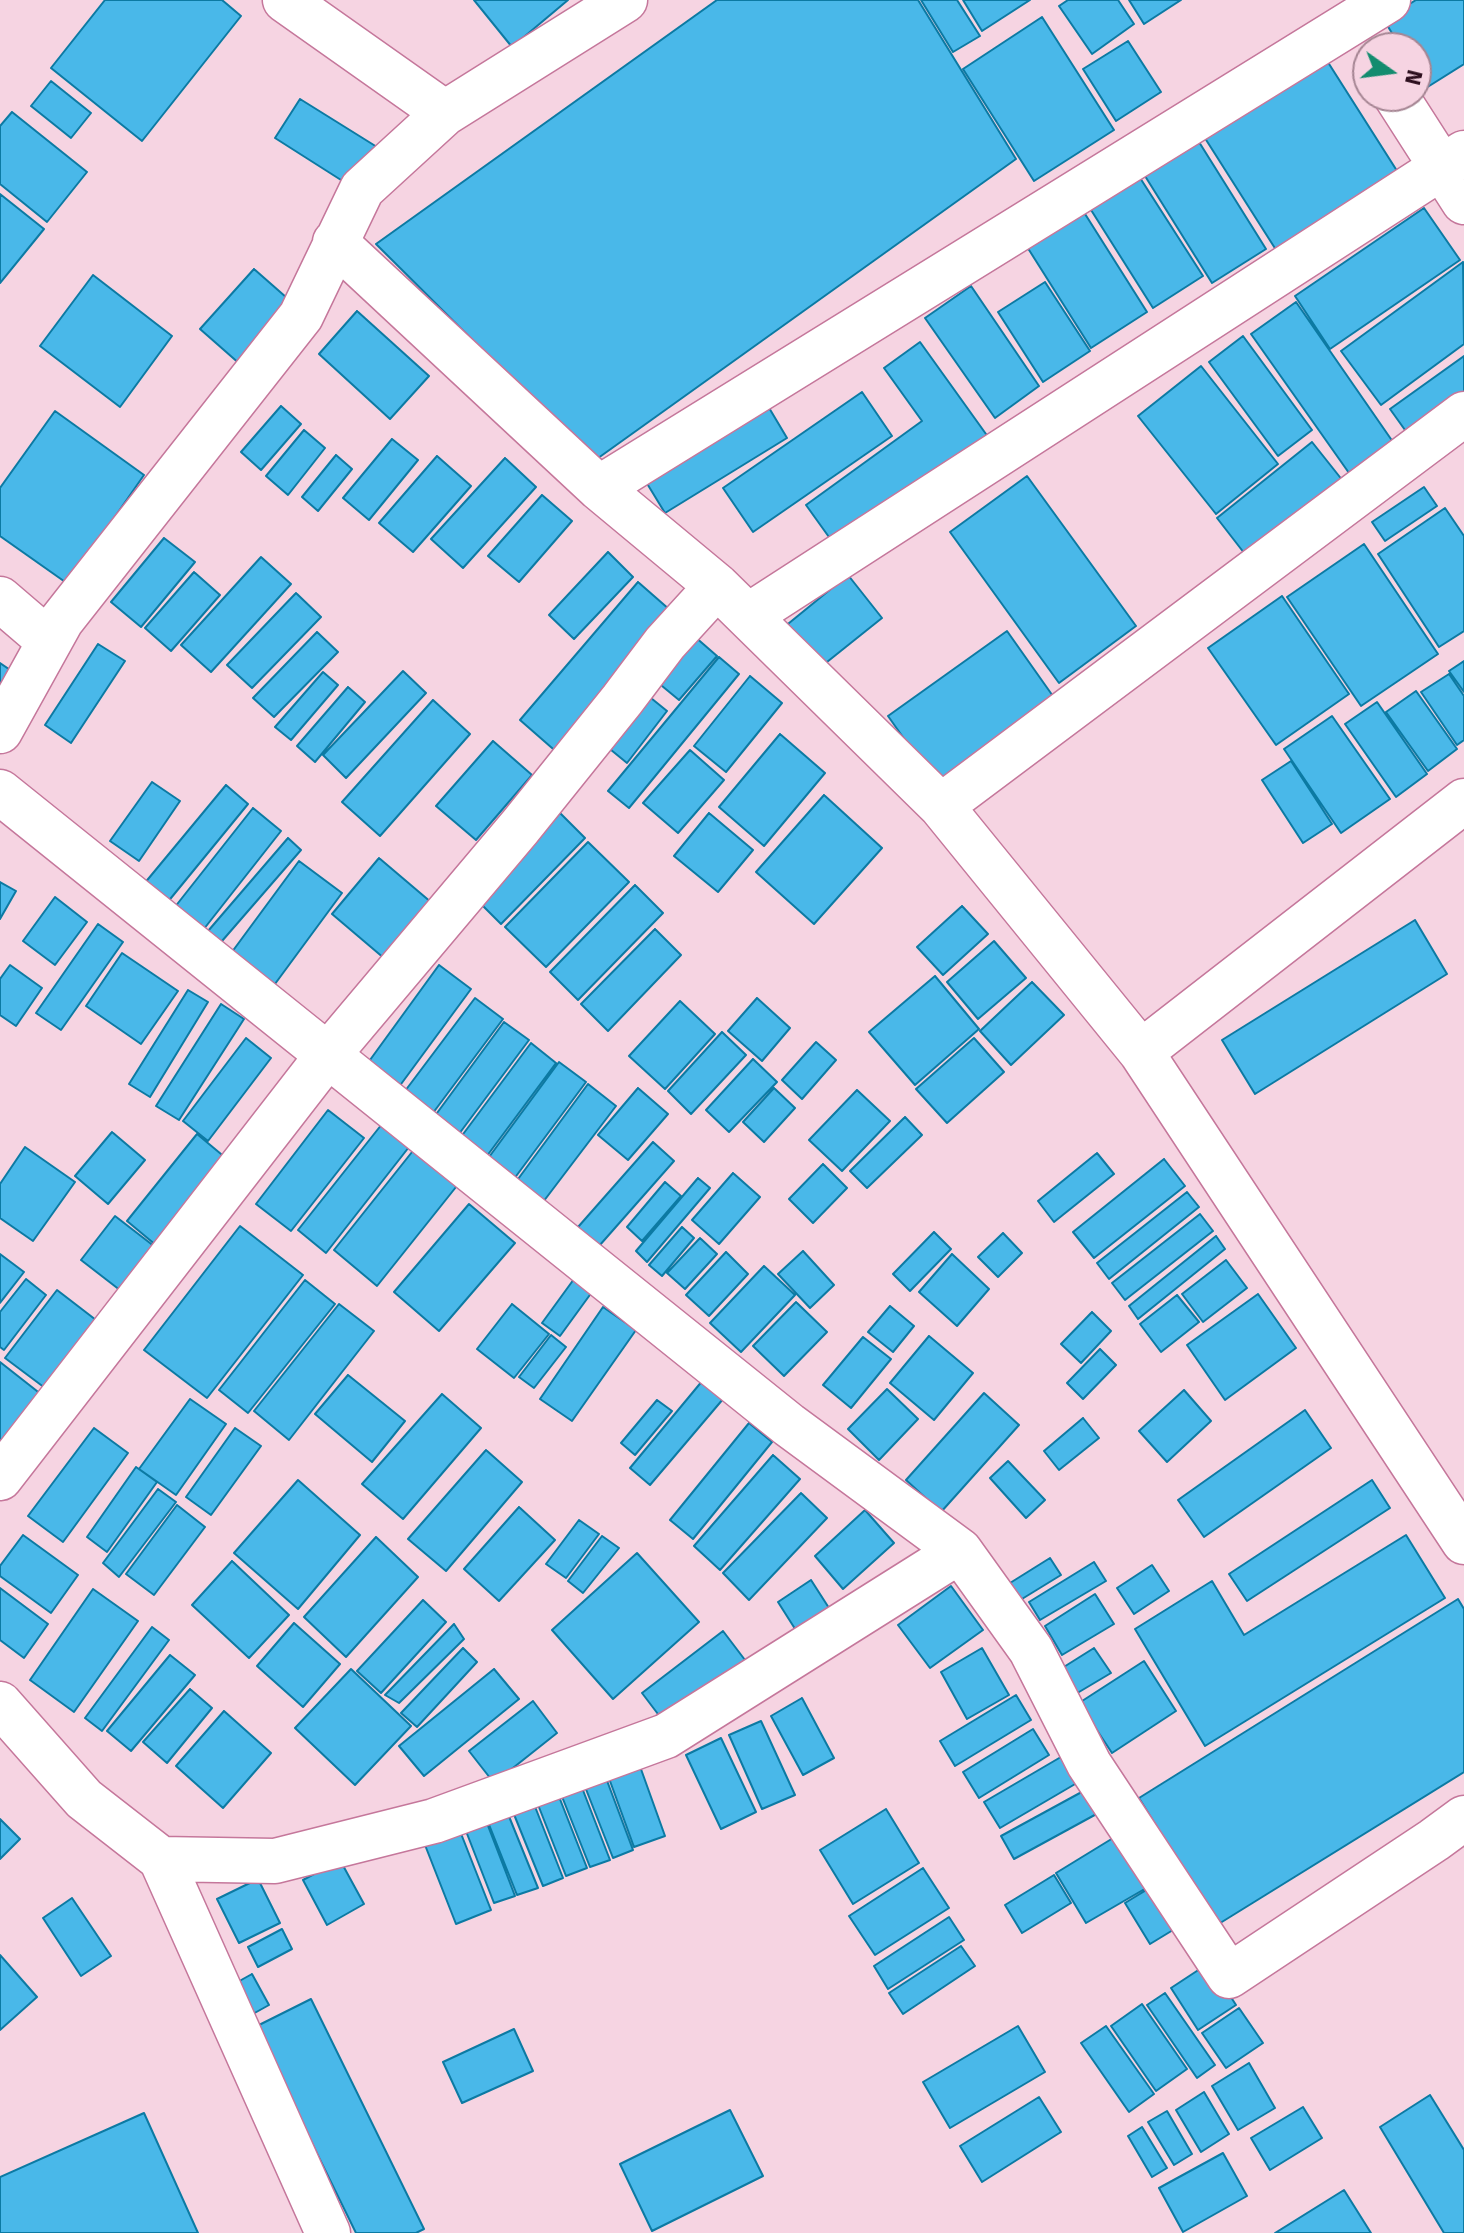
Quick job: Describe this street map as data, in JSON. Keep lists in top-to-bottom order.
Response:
{
  "north": "right"
}
